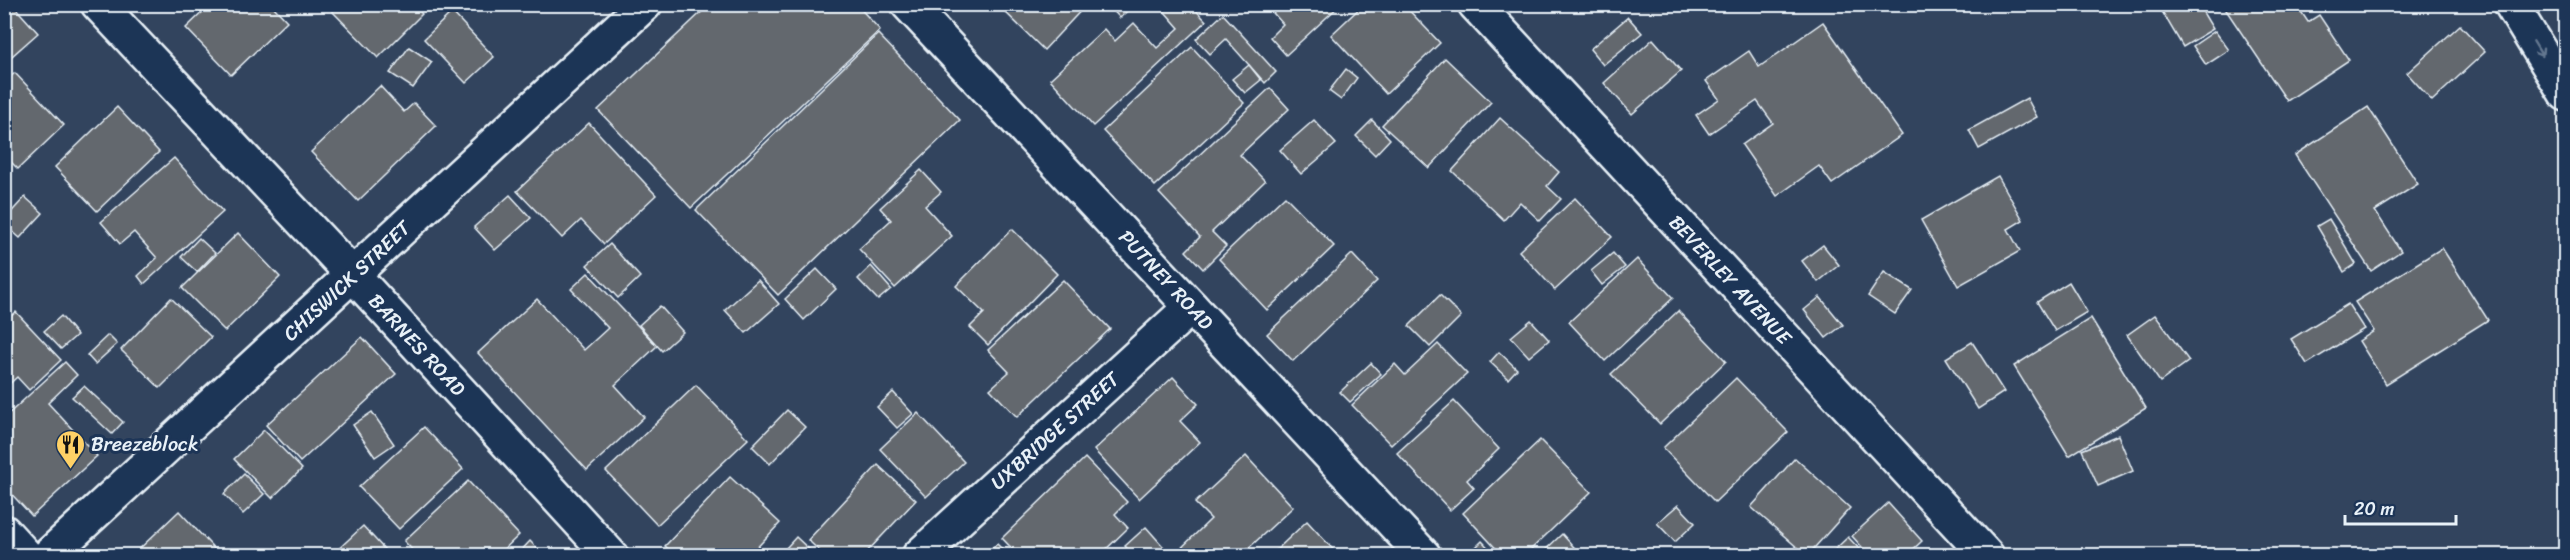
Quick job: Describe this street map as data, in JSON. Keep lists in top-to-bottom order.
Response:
{
  "streets": {
    "street": [
      "PUTNEY ROAD",
      "BEVERLEY AVENUE",
      "CHISWICK STREET",
      "BARNES ROAD",
      "UXBRIDGE STREET"
    ]
  },
  "crossings": [
    ["PUTNEY ROAD", "UXBRIDGE STREET"],
    ["CHISWICK STREET", "BARNES ROAD"]
  ],
  "places": {
    "restaurant": ["Breezeblock"]
  },
  "scale_bar": "20 m"
}
